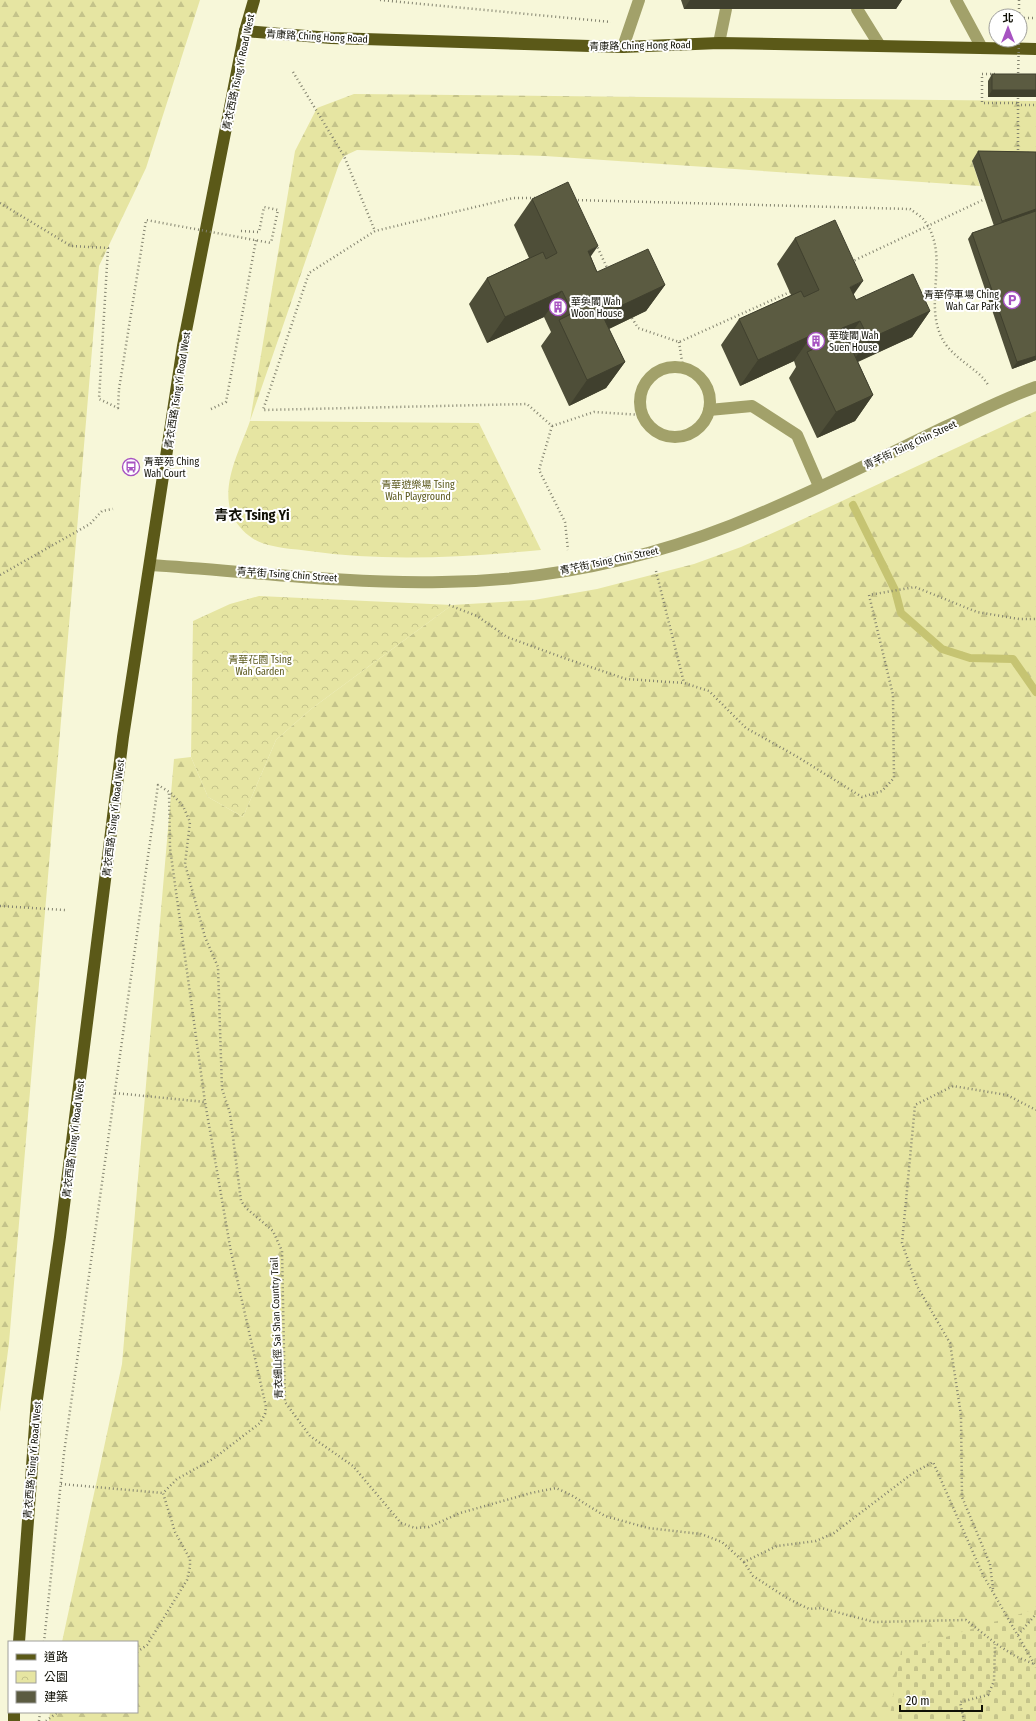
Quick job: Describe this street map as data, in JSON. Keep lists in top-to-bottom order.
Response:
{
  "streets": {
    "main road": ["青康路 Ching Hong Road", "青衣西路 Tsing Yi Road West"],
    "lane": ["青芊街 Tsing Chin Street"],
    "path": ["青衣細山徑 Sai Shan Country Trail"]
  },
  "crossings": [
    ["青康路 Ching Hong Road", "青衣西路 Tsing Yi Road West"],
    ["青衣西路 Tsing Yi Road West", "青芊街 Tsing Chin Street"]
  ],
  "districts": ["青衣 Tsing Yi"],
  "parks": ["青華遊樂場 Tsing Wah Playground", "青華花園 Tsing Wah Garden"],
  "places": {
    "parking": ["青華停車場 Ching Wah Car Park"],
    "building": ["華奐閣 Wah Woon House", "華璇閣 Wah Suen House"],
    "bus stop": ["青華苑 Ching Wah Court"]
  },
  "legend": ["道路", "公園", "建築"],
  "scale_bar": "20 m",
  "north": "top"
}
